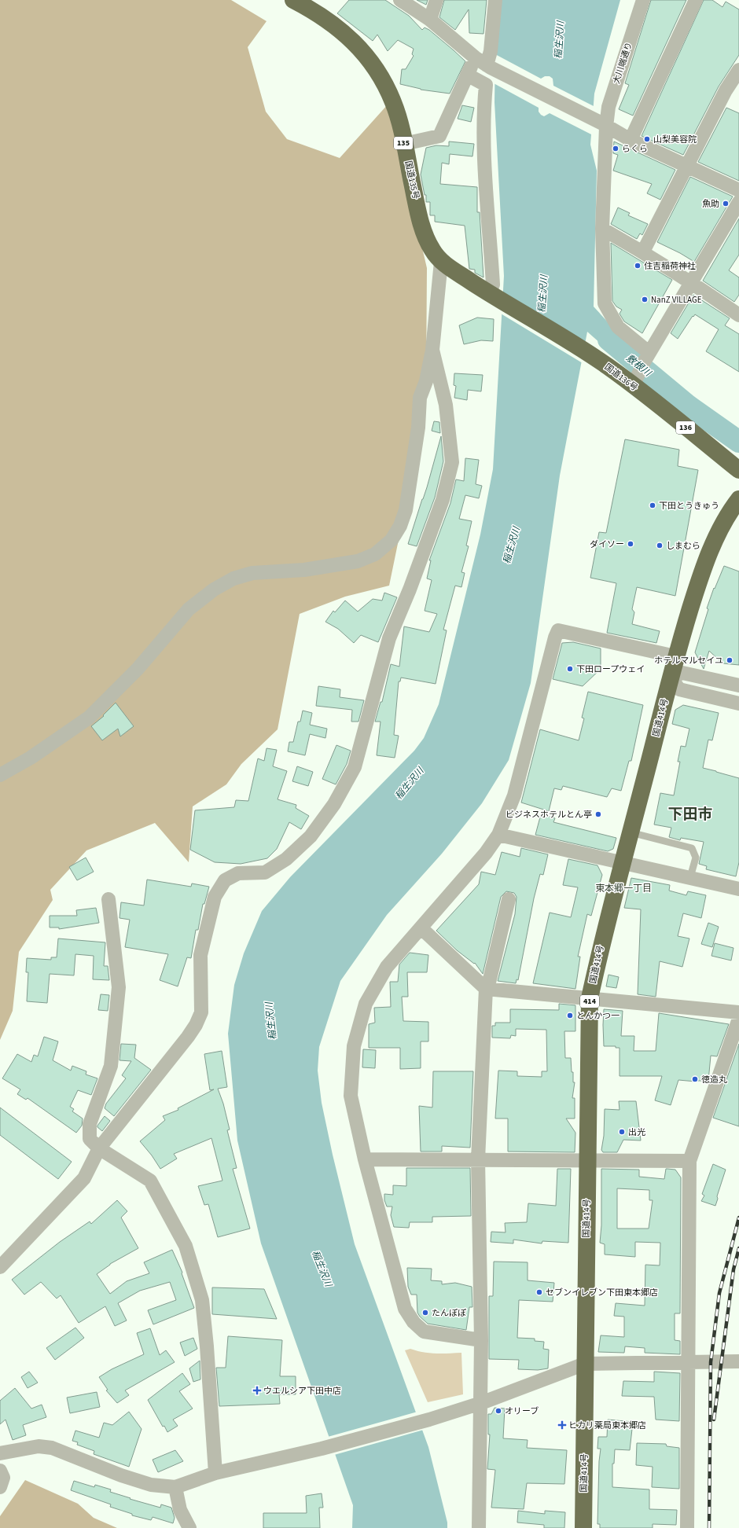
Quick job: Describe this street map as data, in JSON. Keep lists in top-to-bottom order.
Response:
{
  "streets": {
    "highway": [
      "135",
      "国道135号",
      "国道136号",
      "136",
      "国道414号",
      "414"
    ],
    "street": ["大川端通り"]
  },
  "crossings": [
    ["国道135号", "国道136号"]
  ],
  "districts": ["下田市", "東本郷一丁目"],
  "water": ["稲生沢川", "敷根川"],
  "places": {
    "other": [
      "山梨美容院",
      "らくら",
      "魚助",
      "住吉稲荷神社",
      "NanZ VILLAGE",
      "下田とうきゅう",
      "ダイソー",
      "しまむら",
      "ホテルマルセイユ",
      "下田ロープウェイ",
      "ビジネスホテルとん亭",
      "とんかつ一",
      "徳造丸",
      "出光",
      "セブンイレブン下田東本郷店",
      "たんぽぽ",
      "オリーブ"
    ],
    "health": ["ウエルシア下田中店", "ヒカリ薬局東本郷店"]
  }
}
